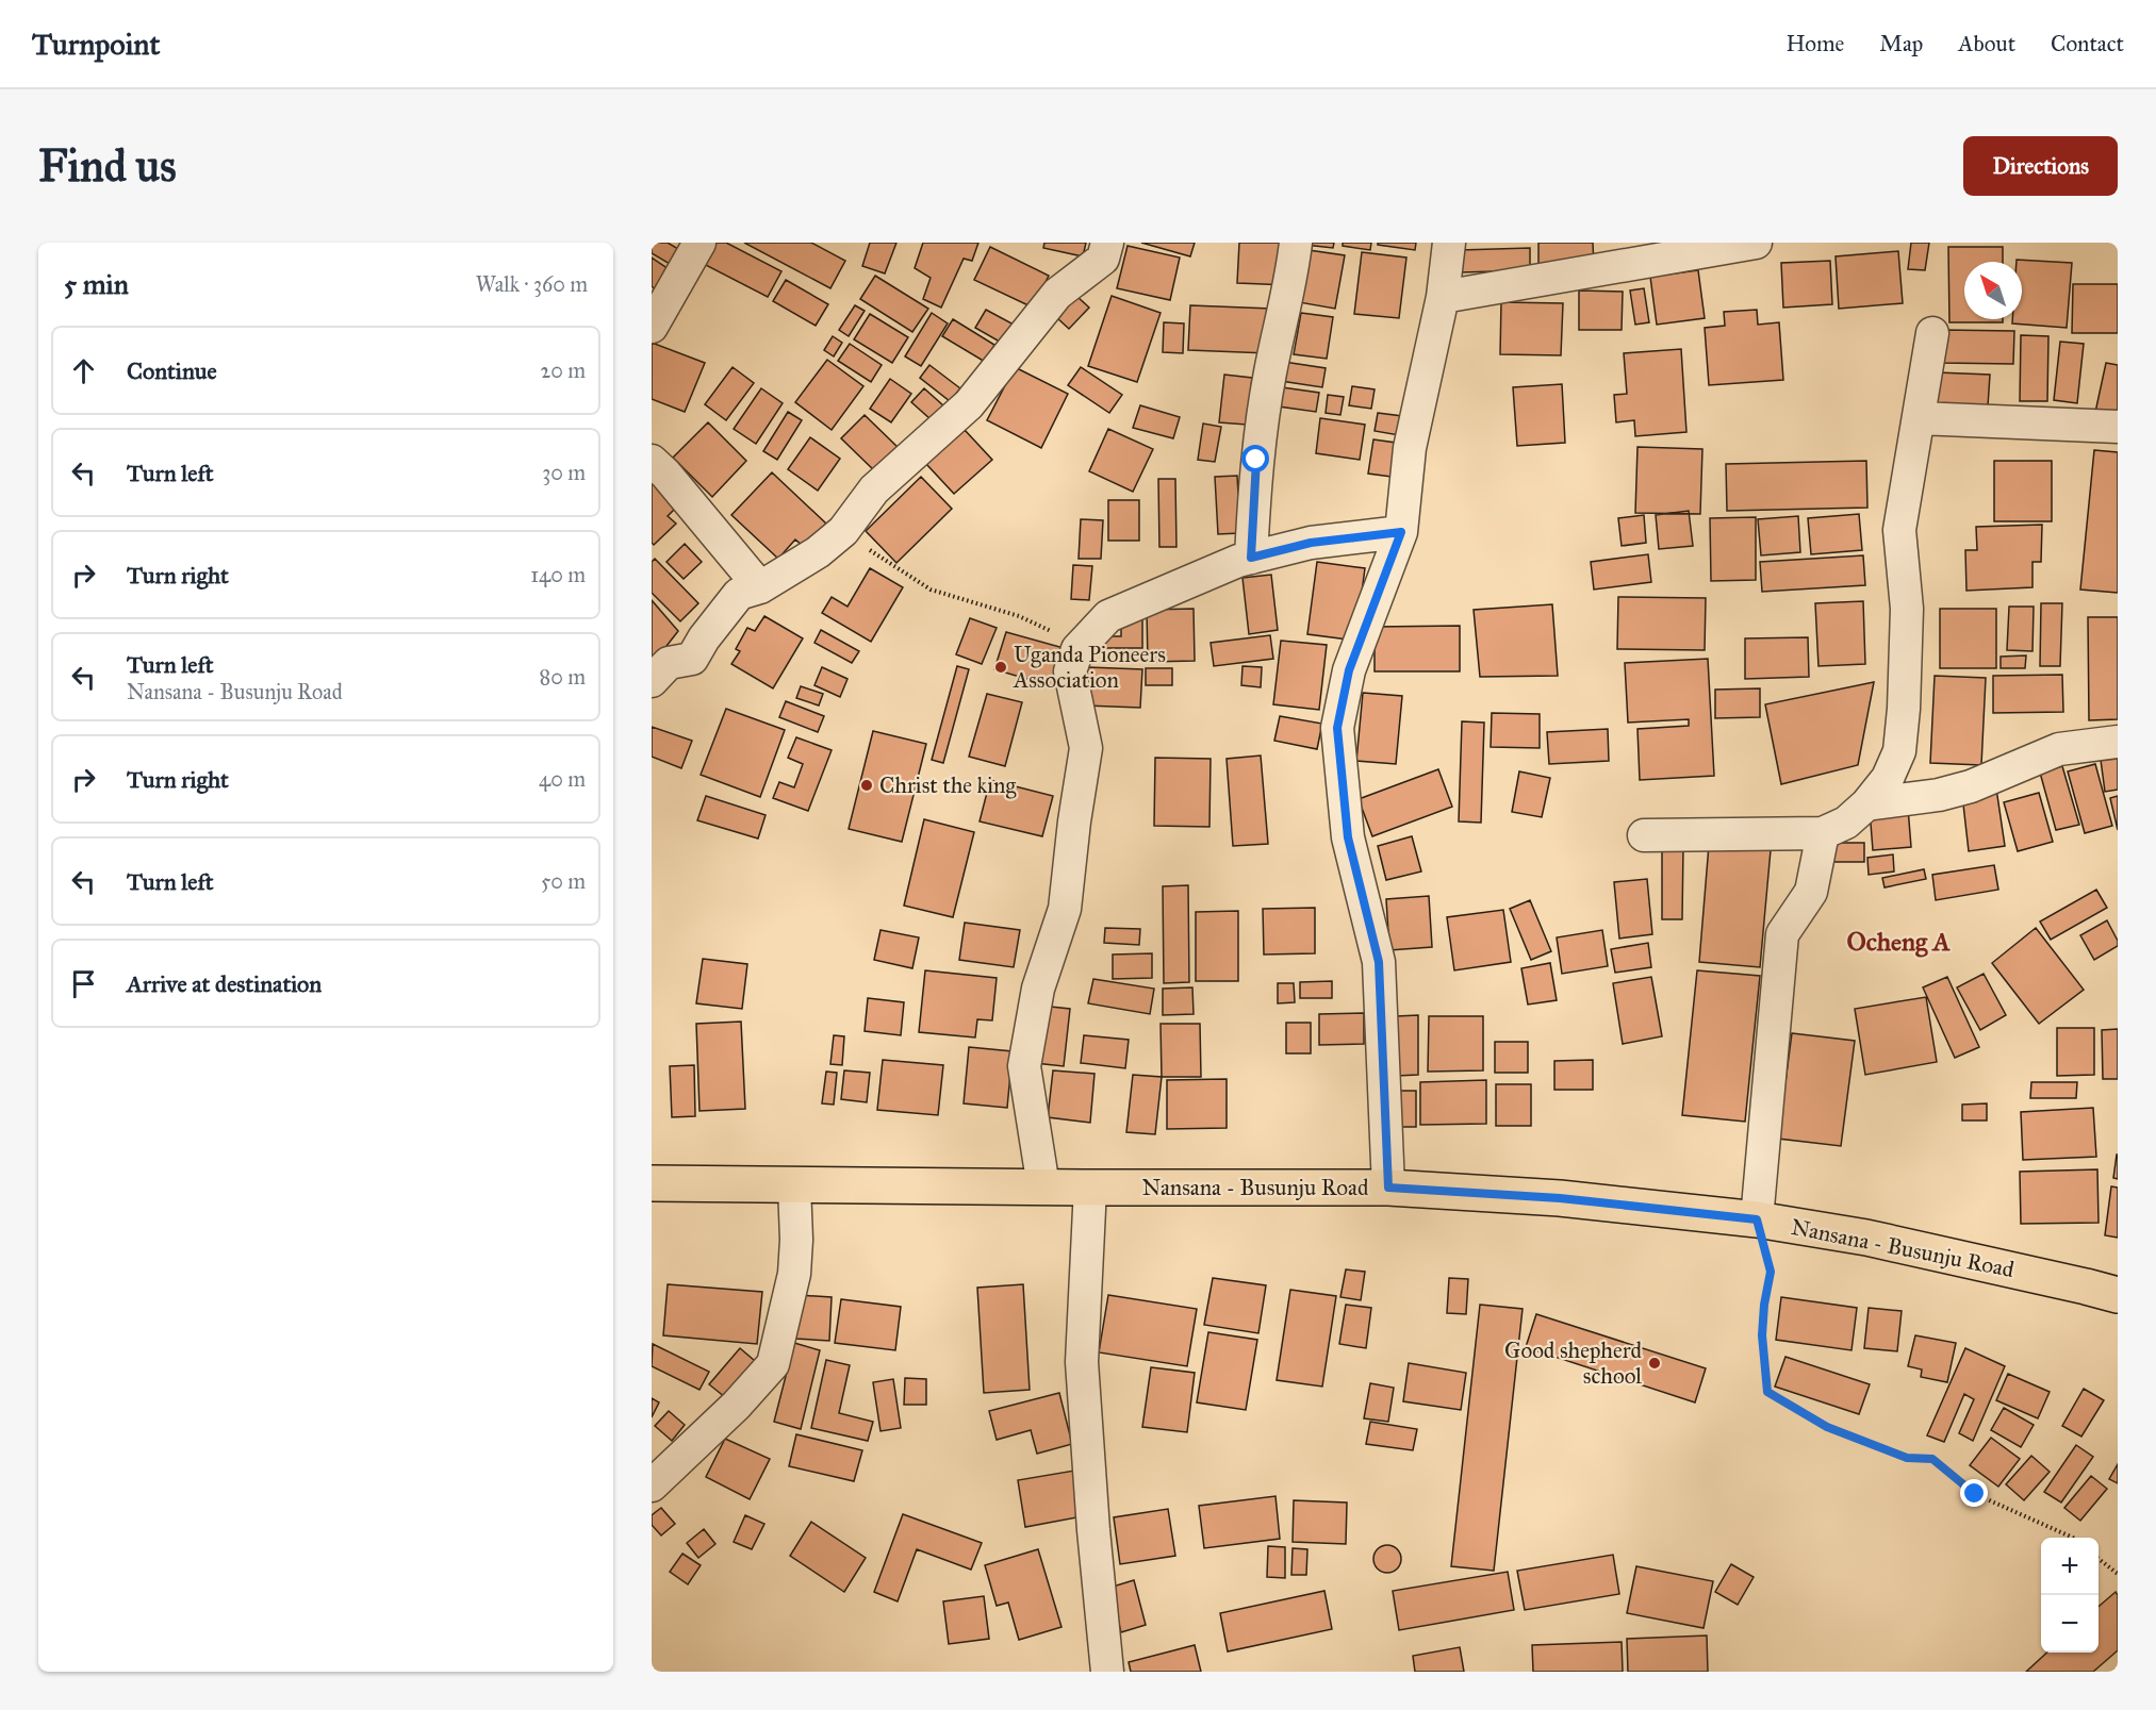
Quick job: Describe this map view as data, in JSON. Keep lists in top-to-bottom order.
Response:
{
  "streets": {
    "main road": ["Nansana - Busunju Road"]
  },
  "districts": ["Ocheng A"],
  "places": ["Uganda Pioneers Association", "Christ the king", "Good shepherd school"],
  "north": "top left",
  "page": {
    "header": "Turnpoint",
    "nav": [
      "Home",
      "Map",
      "About",
      "Contact"
    ],
    "buttons": "Directions",
    "title": "Find us",
    "heading": ["5 min", "Walk · 360 m"],
    "list": [
      ["Continue", "20 m"],
      ["Turn left", "30 m"],
      ["Turn right", "140 m"],
      ["Turn left", "Nansana - Busunju Road", "80 m"],
      ["Turn right", "40 m"],
      ["Turn left", "50 m"],
      "Arrive at destination"
    ],
    "map_buttons": ["+", "−"]
  }
}
